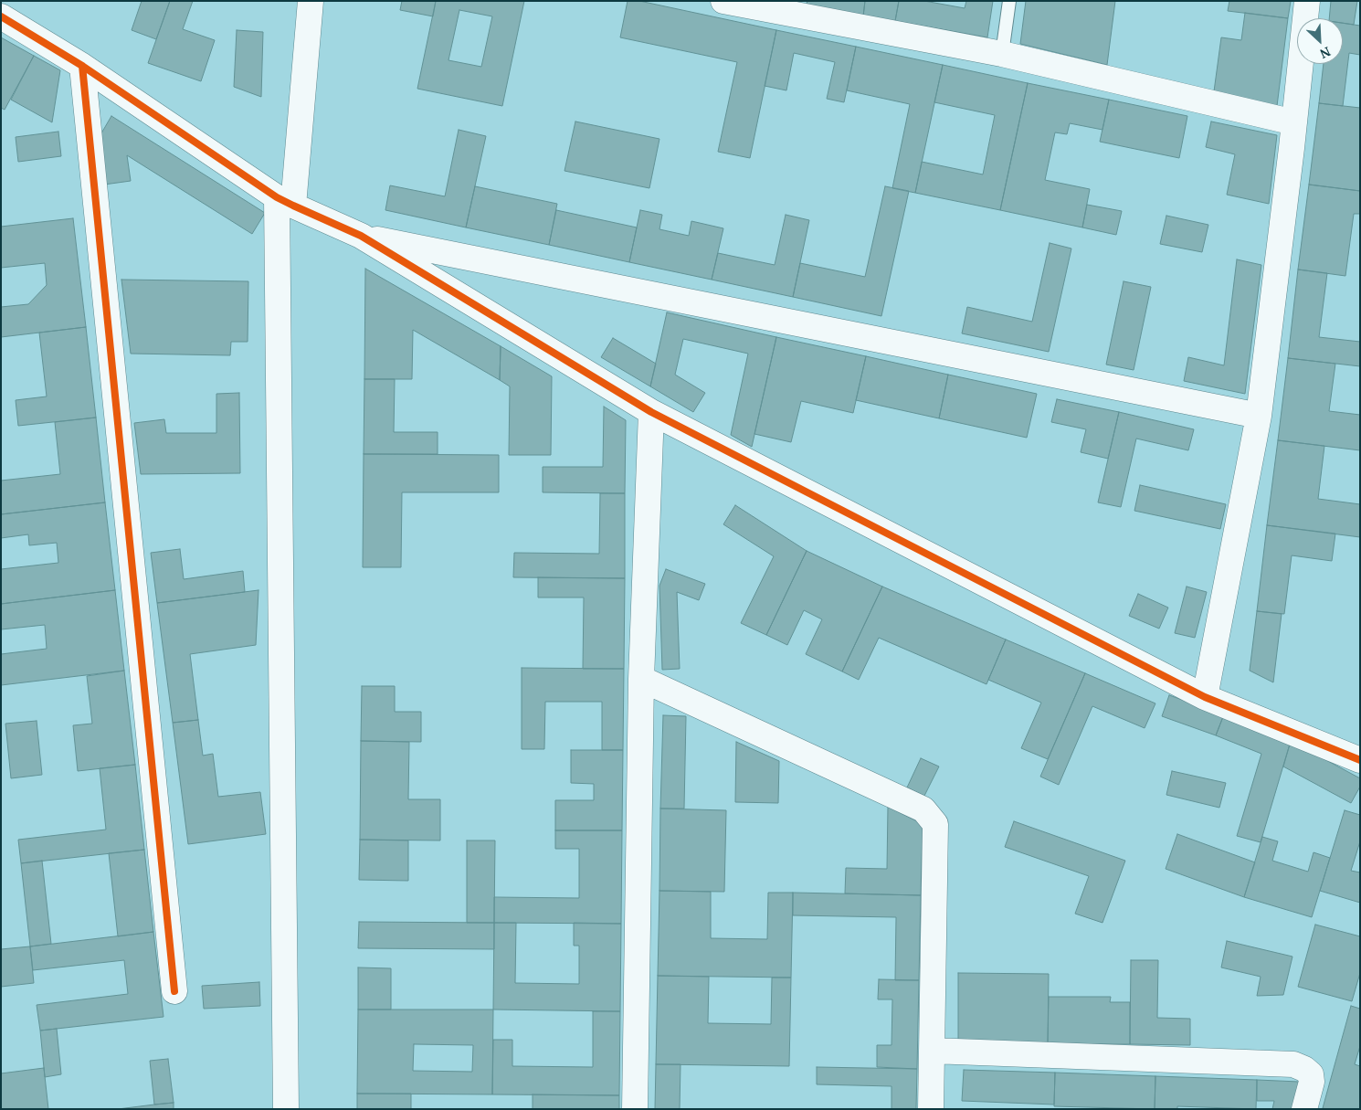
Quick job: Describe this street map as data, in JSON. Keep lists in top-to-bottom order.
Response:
{
  "north": "bottom right"
}
